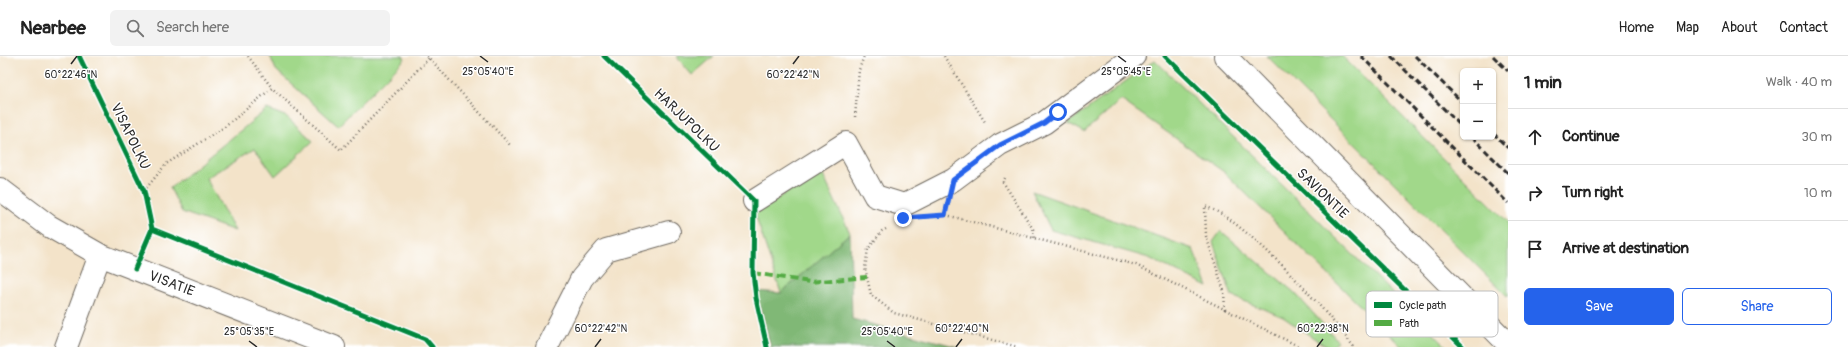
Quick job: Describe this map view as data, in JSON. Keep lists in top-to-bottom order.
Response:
{
  "streets": {
    "street": ["SAVIONTIE", "VISATIE"],
    "cycle path": ["HARJUPOLKU", "VISAPOLKU"]
  },
  "legend": ["Cycle path", "Path"],
  "page": {
    "header": "Nearbee",
    "search": "Search here",
    "nav": [
      "Home",
      "Map",
      "About",
      "Contact"
    ],
    "heading": ["1 min", "Walk · 40 m"],
    "map_buttons": ["+", "−"],
    "list": [
      ["Continue", "30 m"],
      ["Turn right", "10 m"],
      "Arrive at destination"
    ],
    "buttons": ["Save", "Share"]
  },
  "coordinates": [
    "25°05'40\"E",
    "25°05'45\"E",
    "60°22'46\"N",
    "60°22'42\"N",
    "60°22'40\"N",
    "60°22'38\"N",
    "25°05'35\"E"
  ]
}
